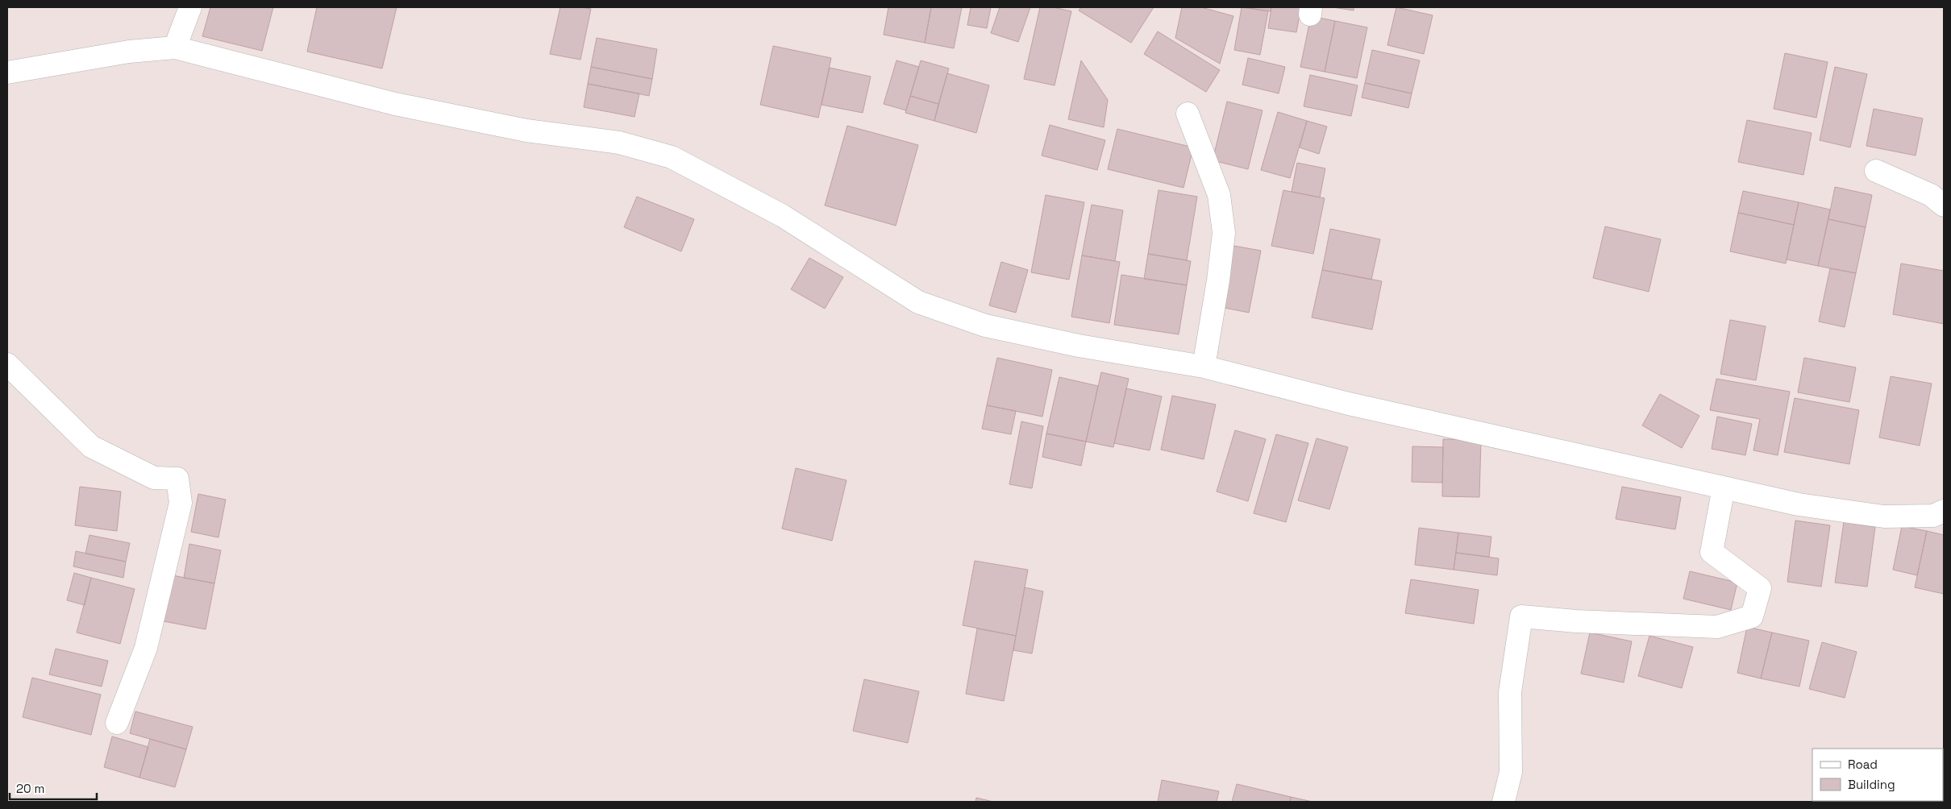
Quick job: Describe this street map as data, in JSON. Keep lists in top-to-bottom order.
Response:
{
  "legend": ["Road", "Building"],
  "scale_bar": "20 m"
}
